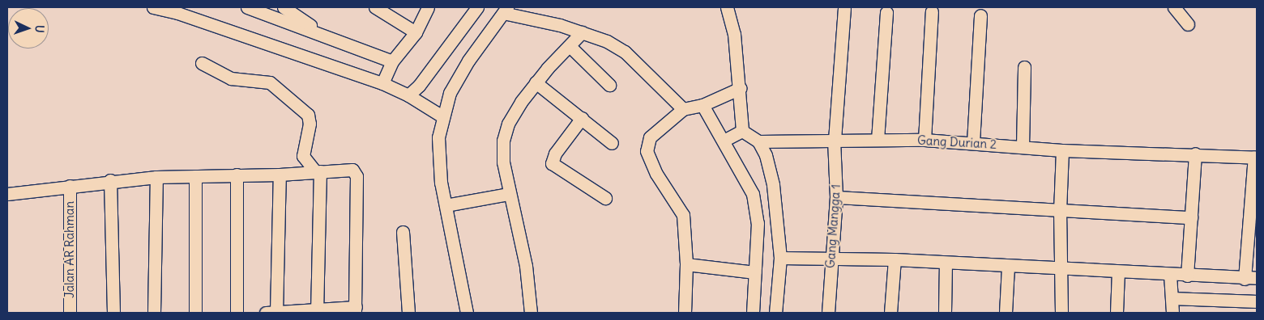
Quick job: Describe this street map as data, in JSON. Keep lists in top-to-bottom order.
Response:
{
  "streets": {
    "street": ["Gang Durian 2", "Gang Mangga 1", "Jalan AR Rahman"]
  },
  "crossings": [
    ["Gang Durian 2", "Gang Mangga 1"]
  ],
  "north": "right"
}
